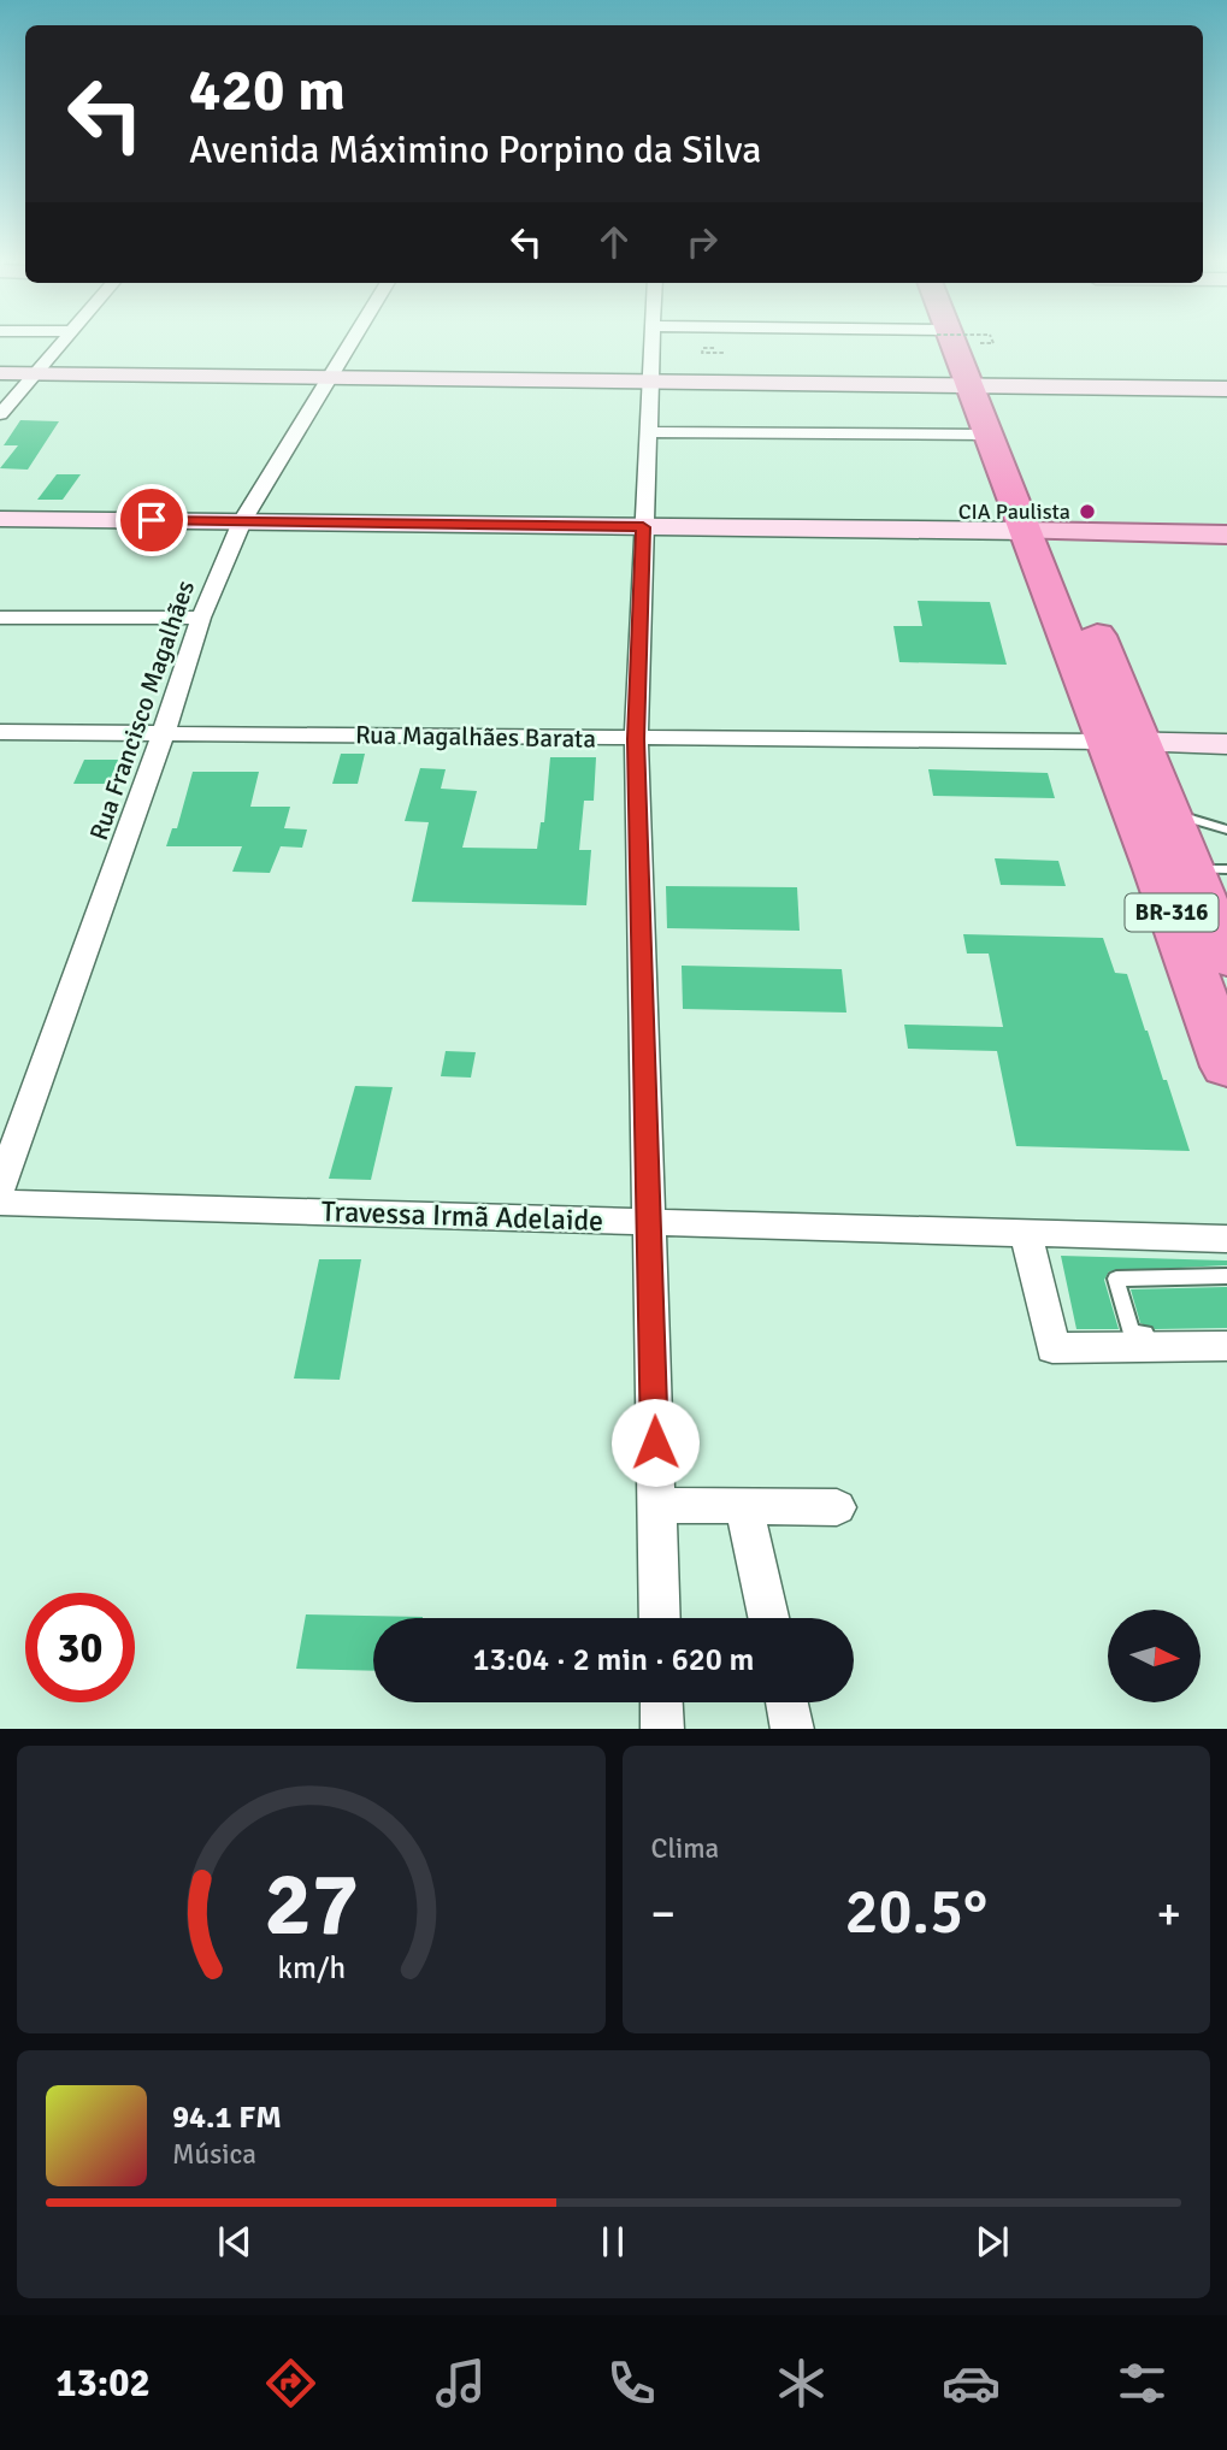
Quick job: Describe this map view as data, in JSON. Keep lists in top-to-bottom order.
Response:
{
  "streets": {
    "highway": ["BR-316"],
    "street": ["Rua Francisco Magalhães", "Rua Magalhães Barata", "Travessa Irmã Adelaide"]
  },
  "crossings": [
    ["Rua Francisco Magalhães", "Rua Magalhães Barata"],
    ["Rua Magalhães Barata", "BR-316"]
  ],
  "places": ["CIA Paulista"],
  "north": "right",
  "page": {
    "turn": ["420 m", "Avenida Máximino Porpino da Silva"],
    "limit": "30",
    "trip": "13:04 · 2 min · 620 m",
    "tile": "Clima",
    "heat": ["−", "20.5°", "+"],
    "song": ["94.1 FM", "Música"],
    "tabs": "13:02",
    "gauge": ["27", "km/h"]
  }
}
